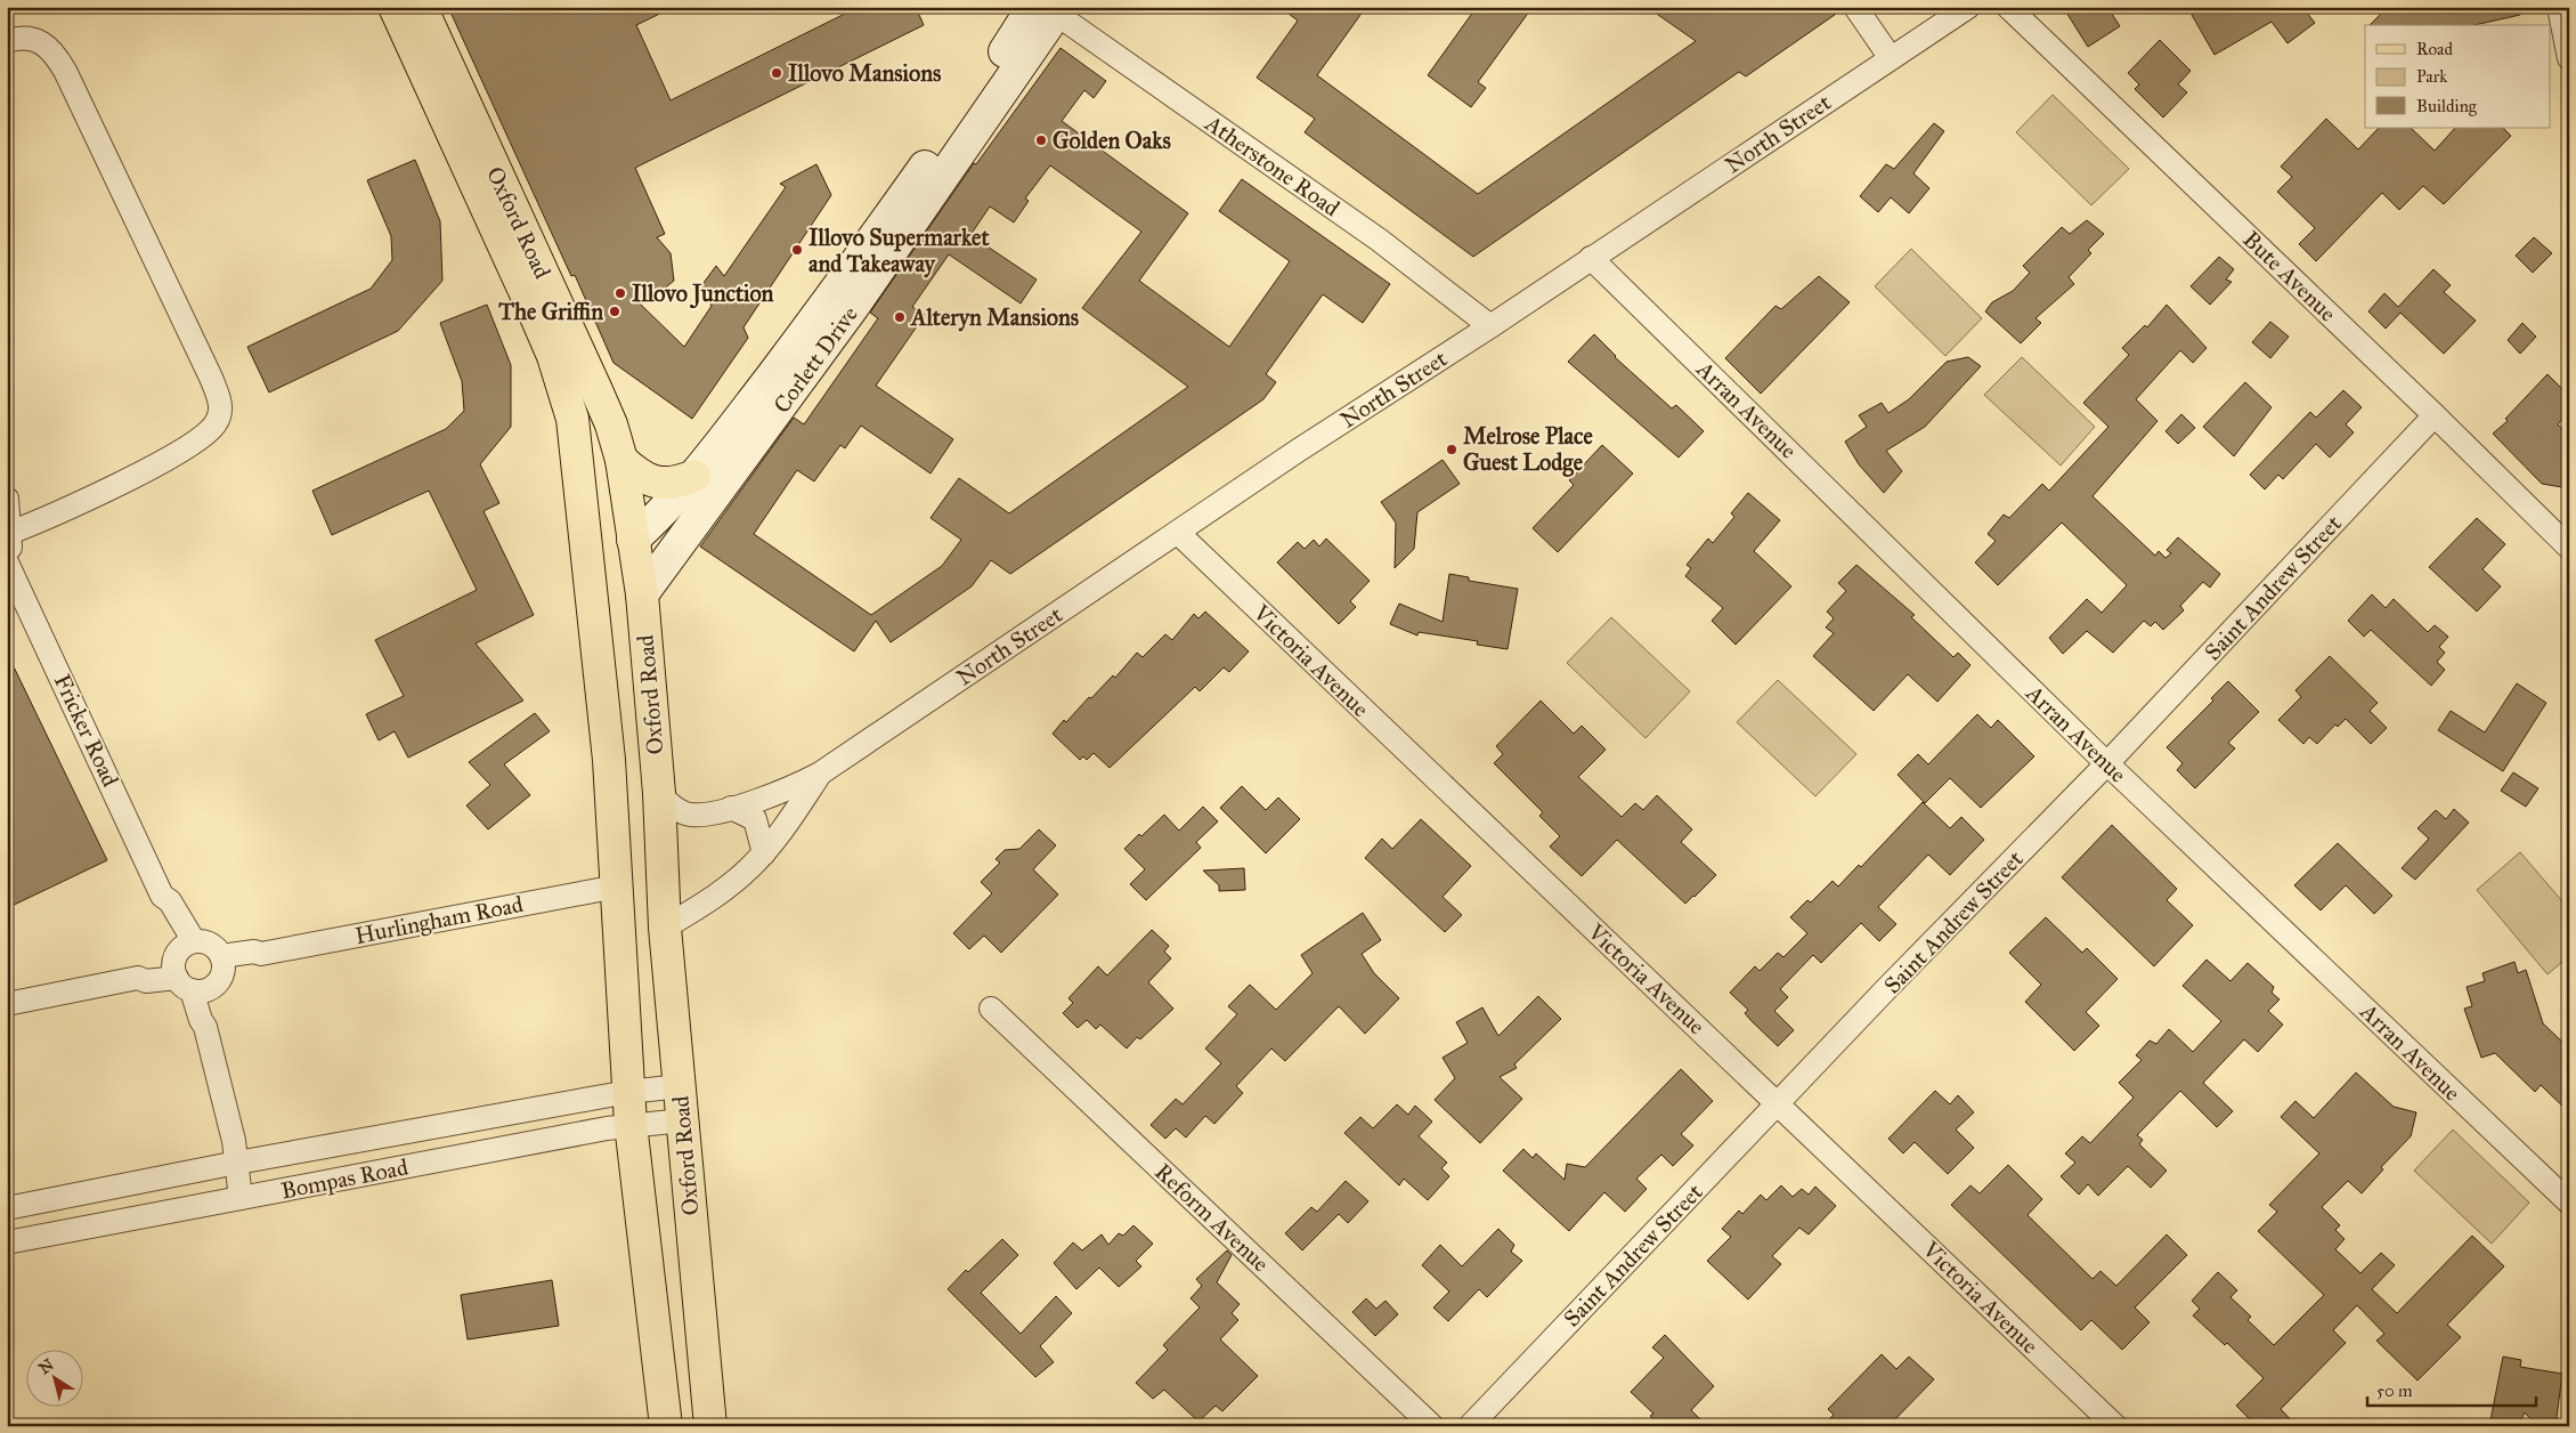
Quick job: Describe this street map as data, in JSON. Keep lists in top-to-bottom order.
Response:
{
  "streets": {
    "main road": ["Oxford Road", "Corlett Drive"],
    "street": [
      "North Street",
      "Atherstone Road",
      "Bute Avenue",
      "Arran Avenue",
      "Saint Andrew Street",
      "Victoria Avenue",
      "Fricker Road",
      "Hurlingham Road",
      "Bompas Road",
      "Reform Avenue"
    ]
  },
  "crossings": [
    ["North Street", "Atherstone Road"],
    ["North Street", "Oxford Road"],
    ["North Street", "Arran Avenue"],
    ["North Street", "Victoria Avenue"],
    ["Atherstone Road", "Corlett Drive"],
    ["Oxford Road", "Corlett Drive"],
    ["Oxford Road", "Hurlingham Road"],
    ["Oxford Road", "Bompas Road"],
    ["Bute Avenue", "Saint Andrew Street"],
    ["Arran Avenue", "Saint Andrew Street"],
    ["Saint Andrew Street", "Victoria Avenue"],
    ["Fricker Road", "Hurlingham Road"],
    ["Fricker Road", "Bompas Road"]
  ],
  "places": [
    "Illovo Mansions",
    "Golden Oaks",
    "Illovo Supermarket and Takeaway",
    "Illovo Junction",
    "The Griffin",
    "Alteryn Mansions",
    "Melrose Place Guest Lodge"
  ],
  "legend": ["Road", "Park", "Building"],
  "scale_bar": "50 m",
  "north": "top left"
}
